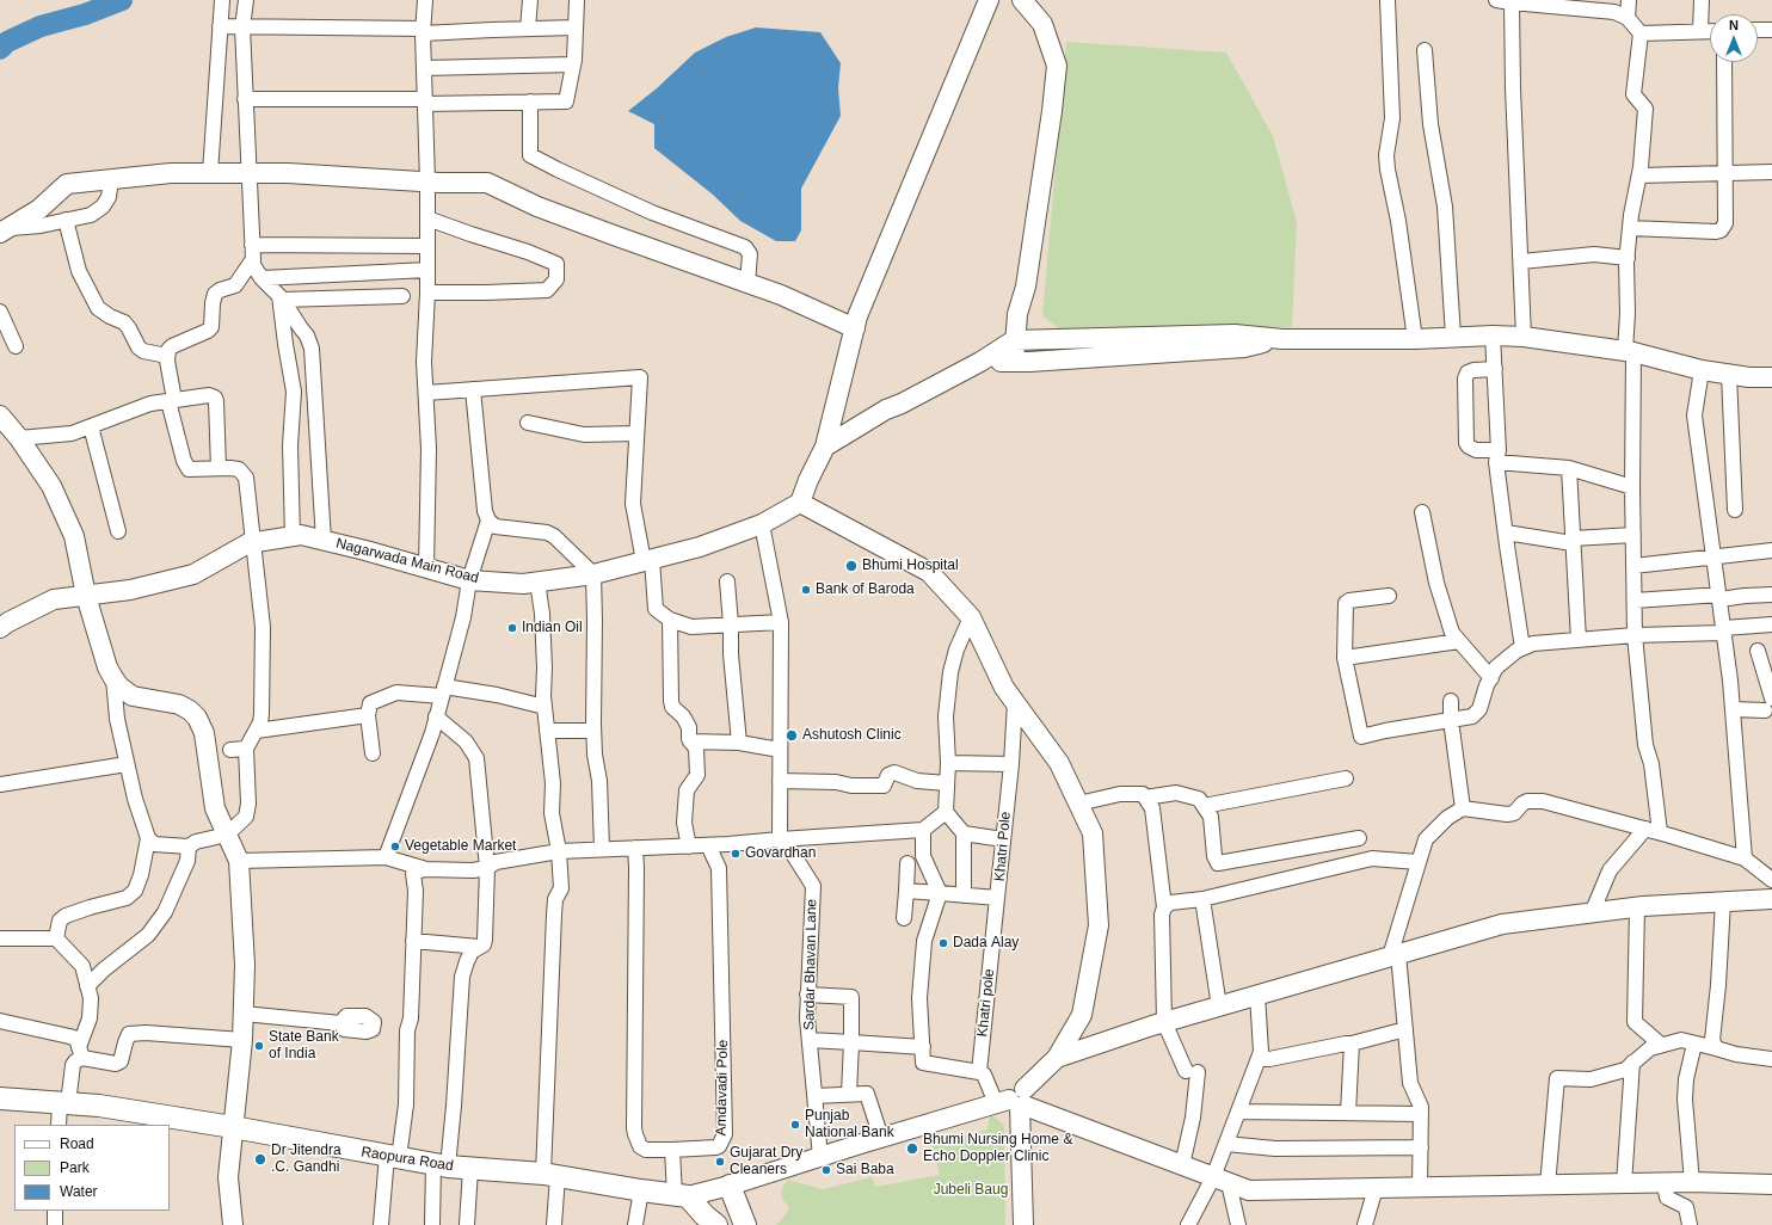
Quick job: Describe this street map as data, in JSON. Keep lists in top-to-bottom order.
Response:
{
  "streets": {
    "main road": ["Raopura Road"],
    "street": [
      "Nagarwada Main Road",
      "Khatri Pole",
      "Sardar Bhavan Lane",
      "Khatri pole",
      "Amdavadi Pole"
    ]
  },
  "crossings": [
    ["Khatri Pole", "Khatri pole"]
  ],
  "parks": ["Jubeli Baug"],
  "places": [
    "Bhumi Hospital",
    "Bank of Baroda",
    "Indian Oil",
    "Ashutosh Clinic",
    "Vegetable Market",
    "Govardhan",
    "Dada Alay",
    "State Bank of India",
    "Punjab National Bank",
    "Bhumi Nursing Home & Echo Doppler Clinic",
    "Dr Jitendra .C. Gandhi",
    "Gujarat Dry Cleaners",
    "Sai Baba"
  ],
  "legend": ["Road", "Park", "Water"],
  "north": "top"
}
